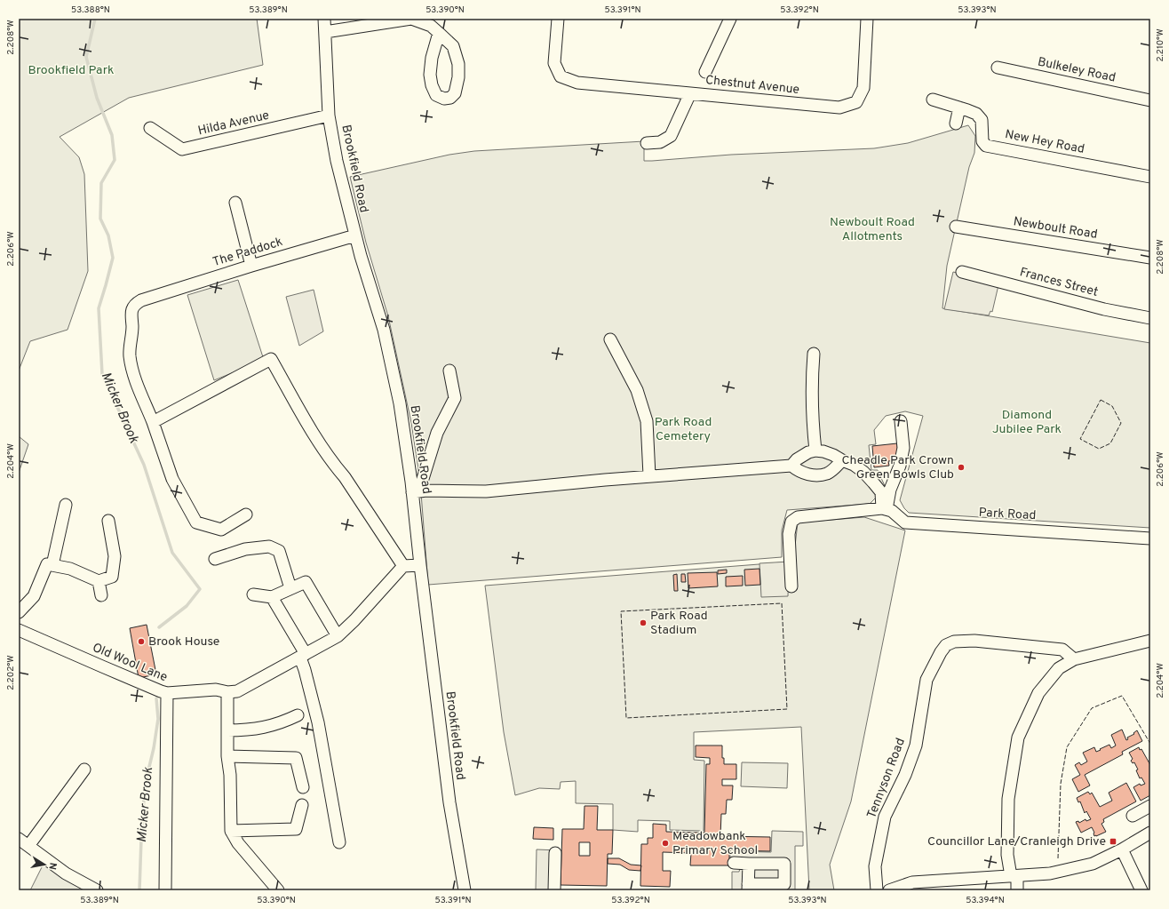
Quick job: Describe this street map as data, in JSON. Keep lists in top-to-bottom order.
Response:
{
  "streets": {
    "street": [
      "Bulkeley Road",
      "Chestnut Avenue",
      "Hilda Avenue",
      "New Hey Road",
      "Brookfield Road",
      "Newboult Road",
      "The Paddock",
      "Frances Street",
      "Park Road",
      "Old Wool Lane",
      "Tennyson Road"
    ]
  },
  "crossings": [
    ["Hilda Avenue", "Brookfield Road"],
    ["Brookfield Road", "The Paddock"]
  ],
  "water": ["Micker Brook"],
  "parks": [
    "Brookfield Park",
    "Newboult Road Allotments",
    "Diamond Jubilee Park",
    "Park Road Cemetery"
  ],
  "places": {
    "other": [
      "Cheadle Park Crown Green Bowls Club",
      "Park Road Stadium",
      "Brook House",
      "Meadowbank Primary School"
    ],
    "transit": ["Councillor Lane/Cranleigh Drive"]
  },
  "north": "right",
  "coordinates": [
    "53.388°N",
    "53.389°N",
    "53.390°N",
    "53.391°N",
    "53.392°N",
    "53.393°N",
    "2.208°W",
    "2.210°W",
    "2.206°W",
    "2.204°W",
    "2.202°W",
    "53.394°N"
  ]
}
